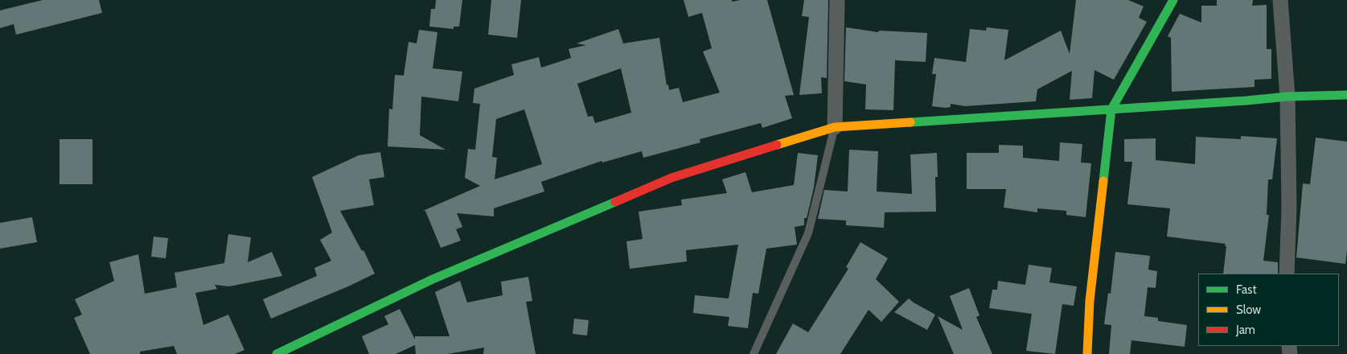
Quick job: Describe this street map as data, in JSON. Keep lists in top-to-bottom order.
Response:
{
  "legend": ["Fast", "Slow", "Jam"]
}
